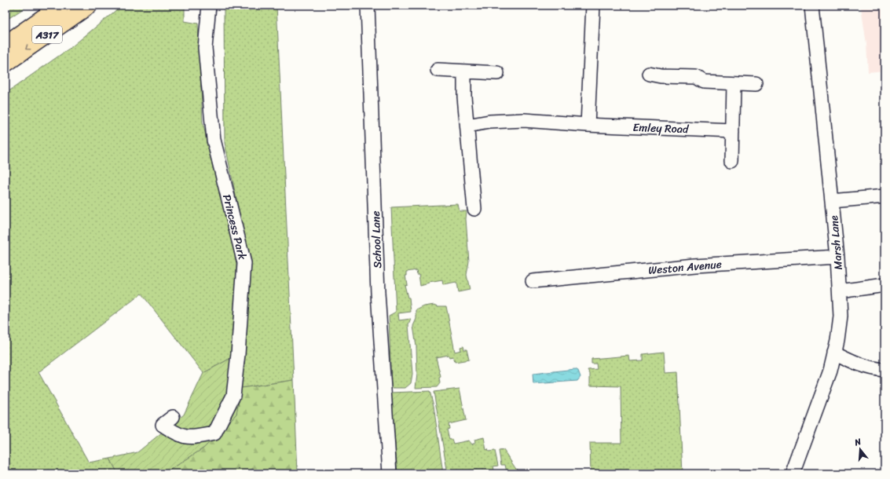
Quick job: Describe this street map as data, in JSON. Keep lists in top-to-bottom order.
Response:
{
  "streets": {
    "main road": ["A317"],
    "street": [
      "Emley Road",
      "Princess Park",
      "School Lane",
      "Marsh Lane",
      "Weston Avenue"
    ]
  },
  "crossings": [
    ["Marsh Lane", "Weston Avenue"]
  ],
  "north": "top"
}
